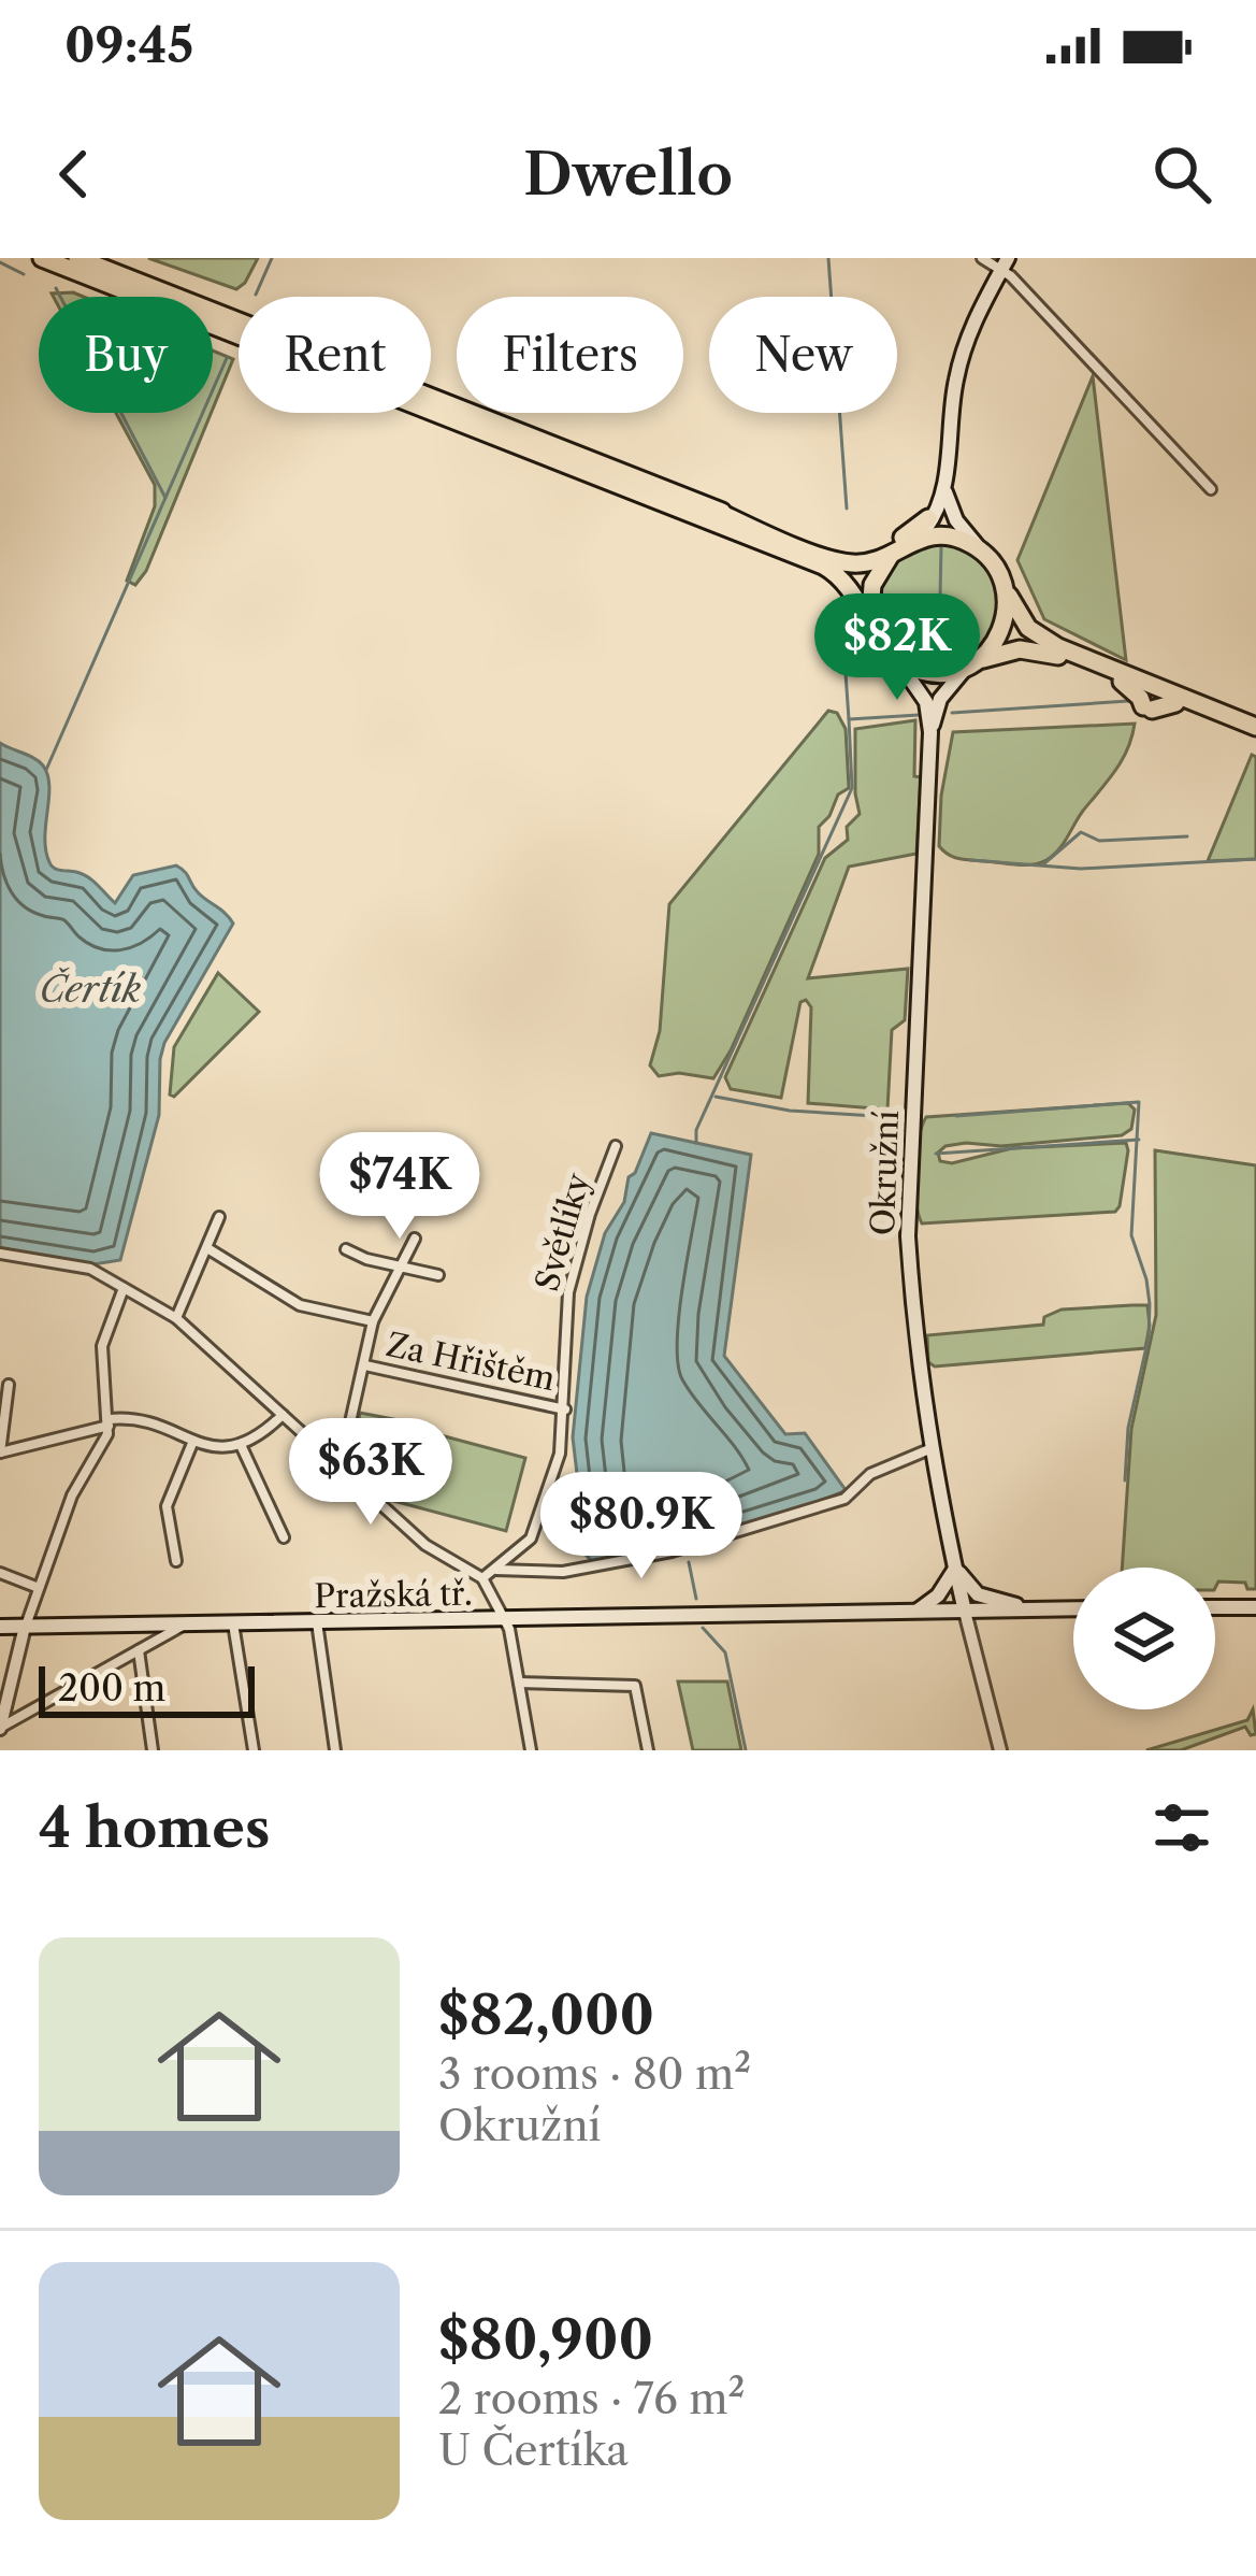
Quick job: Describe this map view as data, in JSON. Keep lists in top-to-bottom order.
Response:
{
  "streets": {
    "main road": ["Okružní", "Pražská tř."],
    "street": ["Světlíky", "Za Hřištěm"]
  },
  "crossings": [
    ["Okružní", "Pražská tř."],
    ["Světlíky", "Za Hřištěm"]
  ],
  "water": ["Čertík"],
  "scale_bar": "200 m",
  "page": {
    "status": "09:45",
    "header": "Dwello",
    "chip": [
      "Buy",
      "Rent",
      "Filters",
      "New"
    ],
    "price": [
      "$82K",
      "$74K",
      "$63K",
      "$80.9K"
    ],
    "scale": "200 m",
    "heading": "4 homes",
    "list": [
      {
        "name": "$82,000",
        "note": "3 rooms · 80 m² · Okružní"
      },
      {
        "name": "$80,900",
        "note": "2 rooms · 76 m² · U Čertíka"
      }
    ]
  }
}
